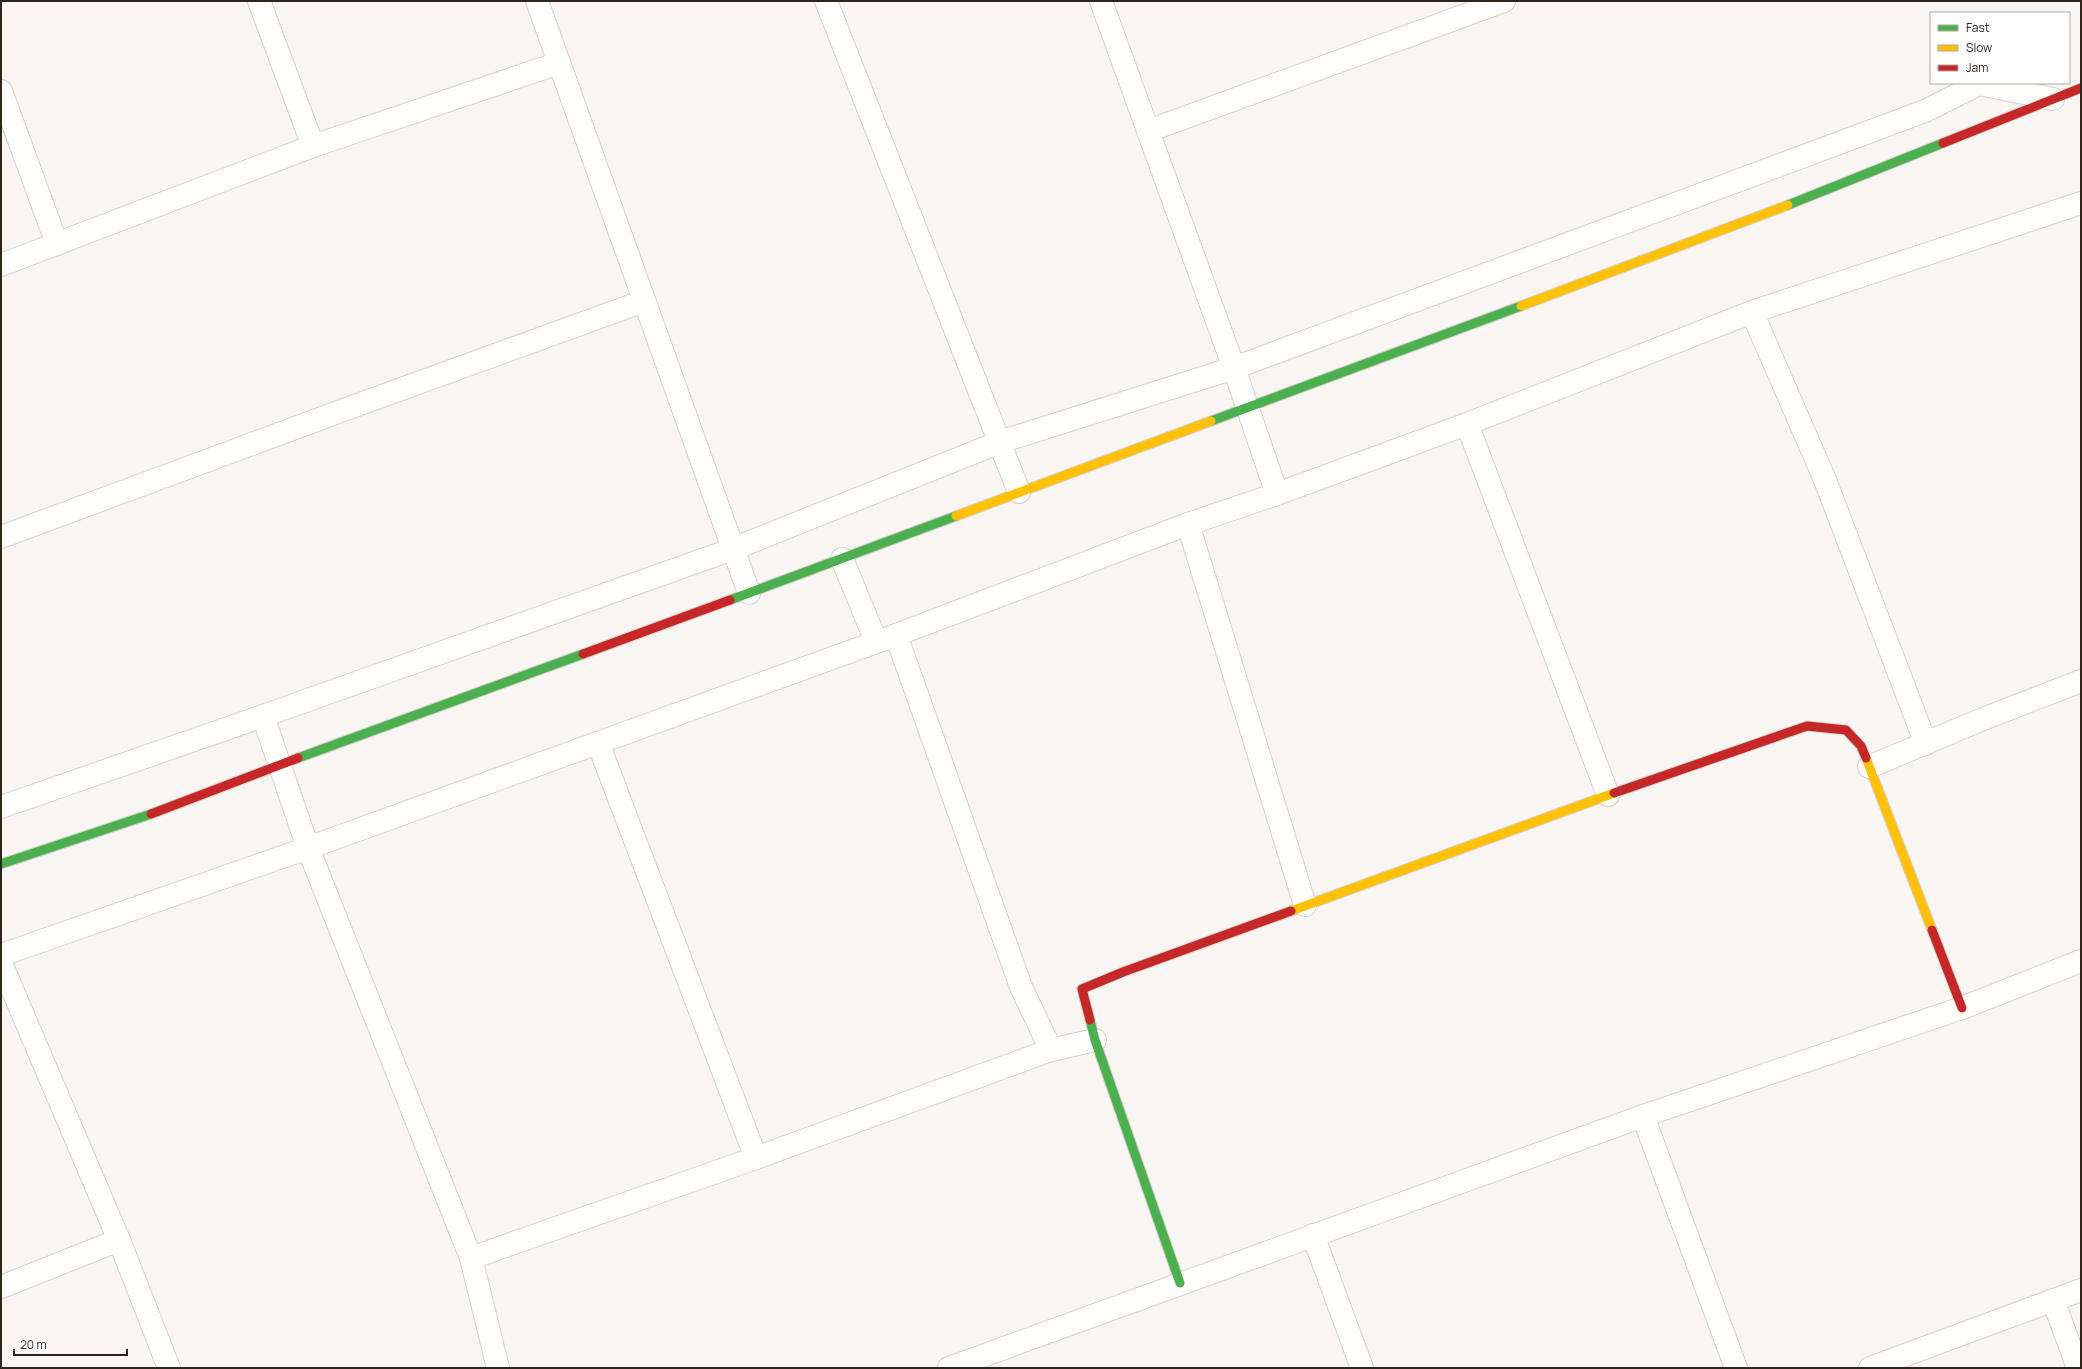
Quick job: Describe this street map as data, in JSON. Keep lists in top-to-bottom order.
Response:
{
  "legend": ["Fast", "Slow", "Jam"],
  "scale_bar": "20 m"
}
